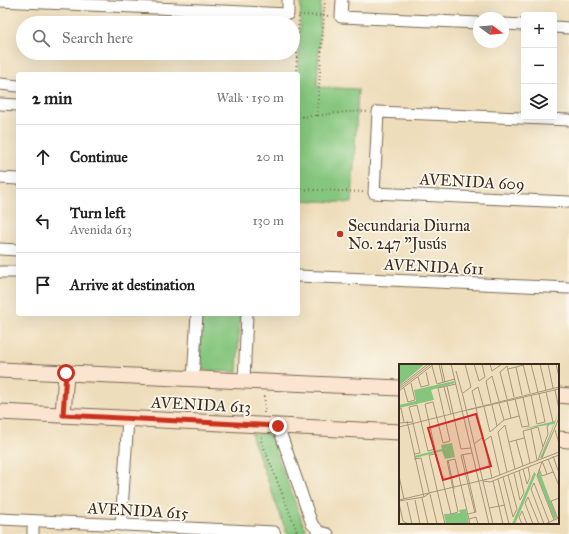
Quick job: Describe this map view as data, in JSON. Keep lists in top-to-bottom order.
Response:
{
  "streets": {
    "street": [
      "AVENIDA 609",
      "AVENIDA 611",
      "AVENIDA 613",
      "AVENIDA 615"
    ]
  },
  "places": ["Secundaria Diurna No. 247 \"Jusús"],
  "north": "right",
  "page": {
    "map_buttons": ["+", "−"],
    "search": "Search here",
    "heading": ["2 min", "Walk · 150 m"],
    "list": [
      ["Continue", "20 m"],
      ["Turn left", "Avenida 613", "130 m"],
      "Arrive at destination"
    ]
  }
}
